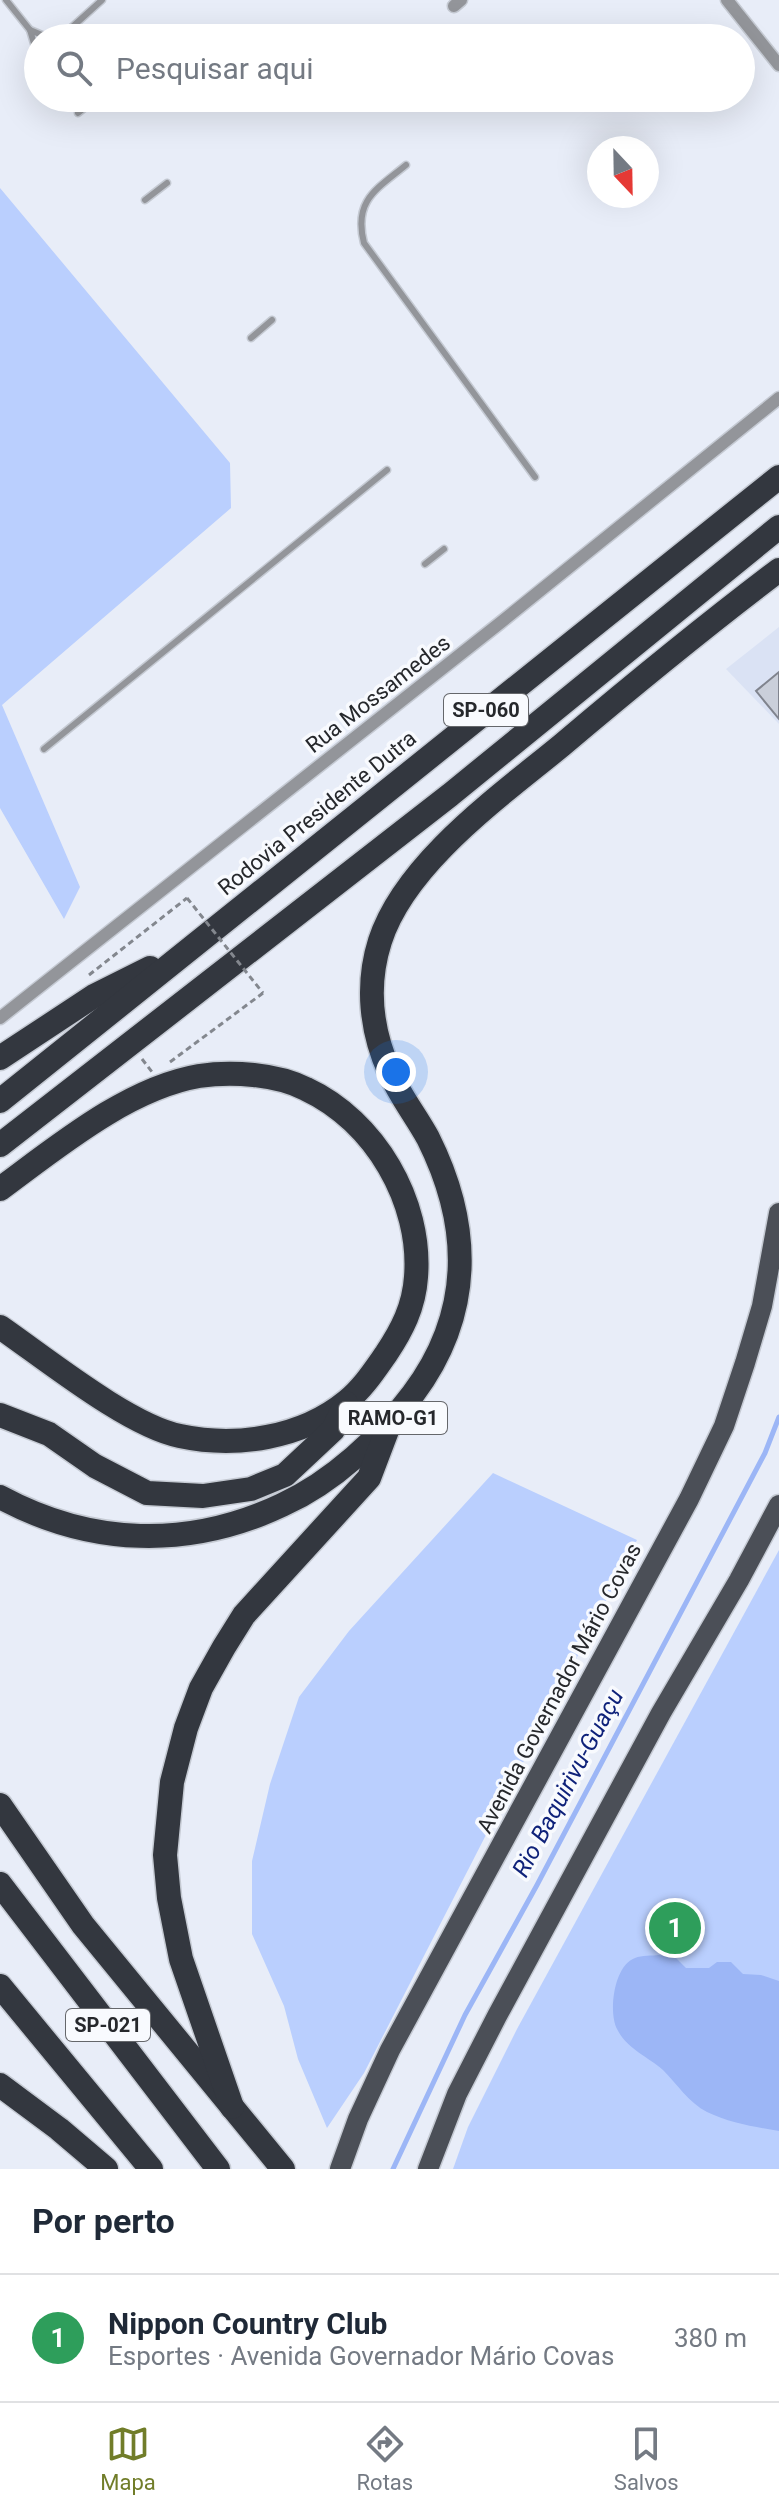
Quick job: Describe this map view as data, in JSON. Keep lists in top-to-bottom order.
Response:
{
  "streets": {
    "highway": [
      "SP-060",
      "Rodovia Presidente Dutra",
      "RAMO-G1",
      "SP-021"
    ],
    "main road": ["Avenida Governador Mário Covas"],
    "street": ["Rua Mossamedes"]
  },
  "water": ["Rio Baquirivu-Guaçu"],
  "north": "bottom",
  "page": {
    "search": "Pesquisar aqui",
    "pins": "1",
    "heading": "Por perto",
    "list": [
      {
        "mark": "1",
        "name": "Nippon Country Club",
        "note": "Esportes · Avenida Governador Mário Covas",
        "value": "380 m"
      }
    ],
    "nav": ["Mapa", "Rotas", "Salvos"]
  }
}
